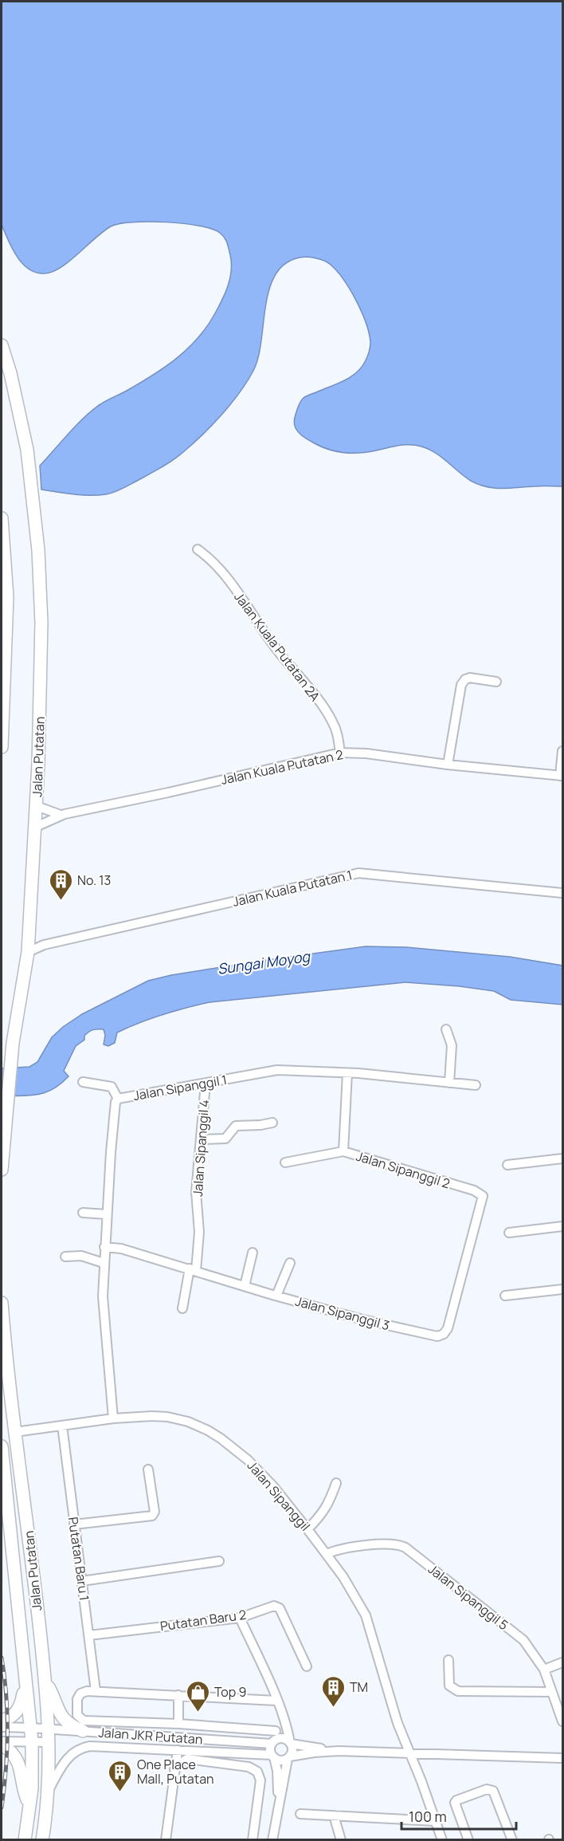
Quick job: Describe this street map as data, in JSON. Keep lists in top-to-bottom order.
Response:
{
  "streets": {
    "highway": ["Jalan Putatan"],
    "street": [
      "Jalan Kuala Putatan 2A",
      "Jalan Kuala Putatan 2",
      "Jalan Kuala Putatan 1",
      "Jalan Sipanggil 1",
      "Jalan Sipanggil 4",
      "Jalan Sipanggil 2",
      "Jalan Sipanggil 3",
      "Jalan Sipanggil",
      "Putatan Baru 1",
      "Jalan Sipanggil 5",
      "Putatan Baru 2",
      "Jalan JKR Putatan"
    ]
  },
  "crossings": [
    ["Jalan Kuala Putatan 2A", "Jalan Kuala Putatan 2"],
    ["Jalan Putatan", "Jalan Kuala Putatan 2"],
    ["Jalan Putatan", "Jalan Kuala Putatan 1"],
    ["Jalan Putatan", "Jalan Sipanggil"],
    ["Jalan Putatan", "Jalan JKR Putatan"],
    ["Jalan Sipanggil 1", "Jalan Sipanggil 4"],
    ["Jalan Sipanggil 1", "Jalan Sipanggil 2"],
    ["Jalan Sipanggil 1", "Jalan Sipanggil 3"],
    ["Jalan Sipanggil 1", "Jalan Sipanggil"],
    ["Jalan Sipanggil 4", "Jalan Sipanggil 3"],
    ["Jalan Sipanggil 2", "Jalan Sipanggil 3"],
    ["Jalan Sipanggil", "Putatan Baru 1"],
    ["Jalan Sipanggil", "Jalan Sipanggil 5"],
    ["Jalan Sipanggil", "Jalan JKR Putatan"],
    ["Putatan Baru 1", "Putatan Baru 2"]
  ],
  "water": ["Sungai Moyog"],
  "places": {
    "building": ["No. 13", "TM", "One Place Mall, Putatan"],
    "shop": ["Top 9"]
  },
  "scale_bar": "100 m"
}
